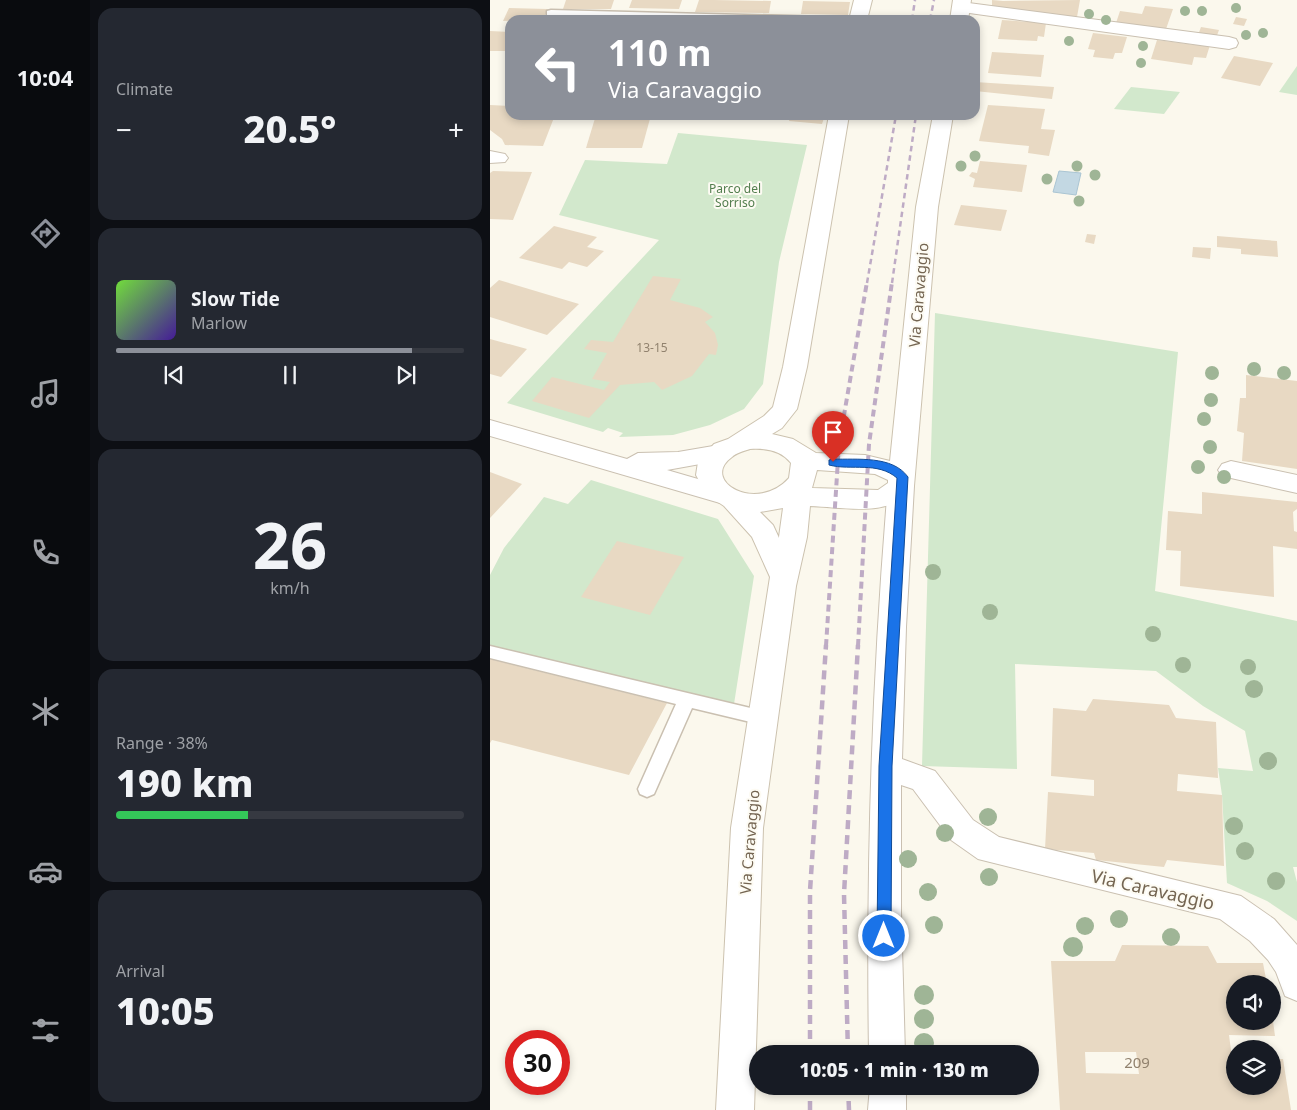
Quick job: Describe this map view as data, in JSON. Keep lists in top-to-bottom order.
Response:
{
  "streets": {
    "street": ["Via Caravaggio"]
  },
  "parks": ["Parco del Sorriso"],
  "house_numbers": ["13-15", "209"],
  "page": {
    "tabs": "10:04",
    "tile": [
      "Climate",
      ["26", "km/h"],
      ["Range · 38%", "190 km"],
      ["Arrival", "10:05"]
    ],
    "turn": ["110 m", "Via Caravaggio"],
    "heat": ["−", "20.5°", "+"],
    "song": ["Slow Tide", "Marlow"],
    "limit": "30",
    "trip": "10:05 · 1 min · 130 m"
  }
}
